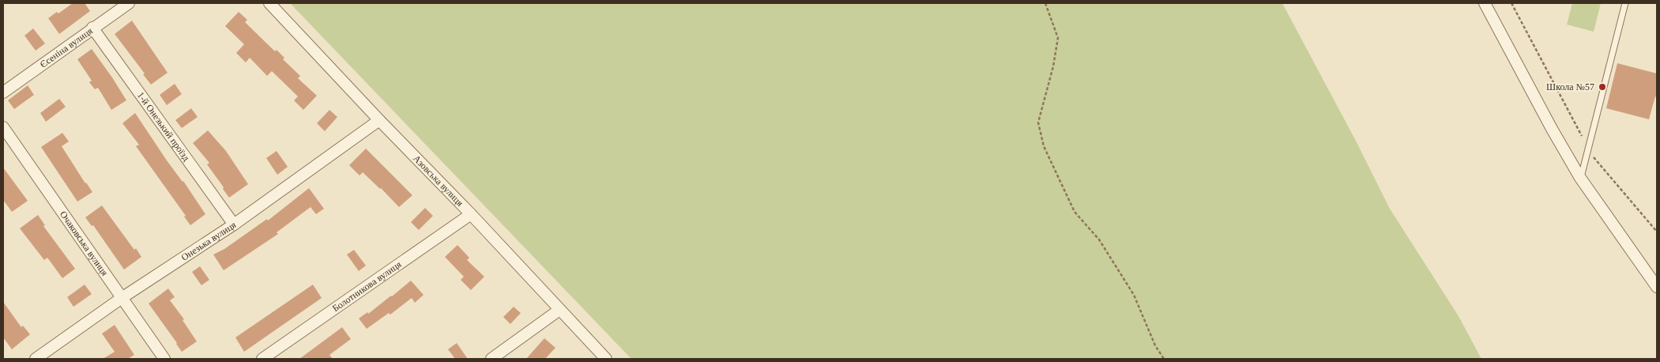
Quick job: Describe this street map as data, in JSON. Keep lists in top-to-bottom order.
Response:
{
  "streets": {
    "street": [
      "Єсеніна вулиця",
      "1-й Онезький проїзд",
      "Азовська вулиця",
      "Онезька вулиця",
      "Очаковська вулиця",
      "Болотникова вулиця"
    ]
  },
  "crossings": [
    ["Єсеніна вулиця", "1-й Онезький проїзд"],
    ["1-й Онезький проїзд", "Онезька вулиця"],
    ["Азовська вулиця", "Онезька вулиця"],
    ["Азовська вулиця", "Болотникова вулиця"],
    ["Онезька вулиця", "Очаковська вулиця"]
  ],
  "places": ["Школа №57"]
}
